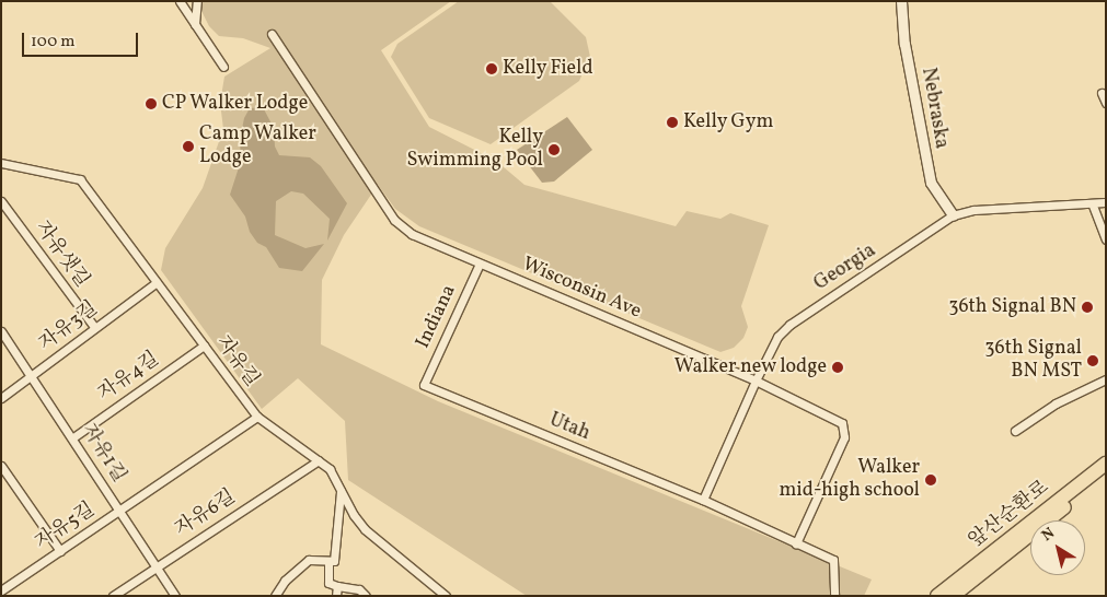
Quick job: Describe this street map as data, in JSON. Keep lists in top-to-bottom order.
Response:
{
  "streets": {
    "highway": ["앞산순환로"],
    "street": [
      "Nebraska",
      "자유샛길",
      "Georgia",
      "Wisconsin Ave",
      "Indiana",
      "자유3길",
      "자유길",
      "자유4길",
      "Utah",
      "자유1길",
      "자유6길",
      "자유5길"
    ]
  },
  "crossings": [
    ["Nebraska", "Georgia"],
    ["자유샛길", "자유3길"],
    ["Georgia", "Wisconsin Ave"],
    ["Georgia", "Utah"],
    ["Wisconsin Ave", "Indiana"],
    ["Wisconsin Ave", "Utah"],
    ["Indiana", "Utah"],
    ["자유3길", "자유길"],
    ["자유3길", "자유1길"],
    ["자유길", "자유4길"],
    ["자유길", "자유6길"],
    ["자유길", "자유5길"],
    ["자유4길", "자유1길"],
    ["자유1길", "자유6길"],
    ["자유1길", "자유5길"]
  ],
  "places": [
    "Kelly Field",
    "CP Walker Lodge",
    "Kelly Gym",
    "Camp Walker Lodge",
    "Kelly Swimming Pool",
    "36th Signal BN",
    "36th Signal BN MST",
    "Walker new lodge",
    "Walker mid-high school"
  ],
  "scale_bar": "100 m",
  "north": "top left"
}
